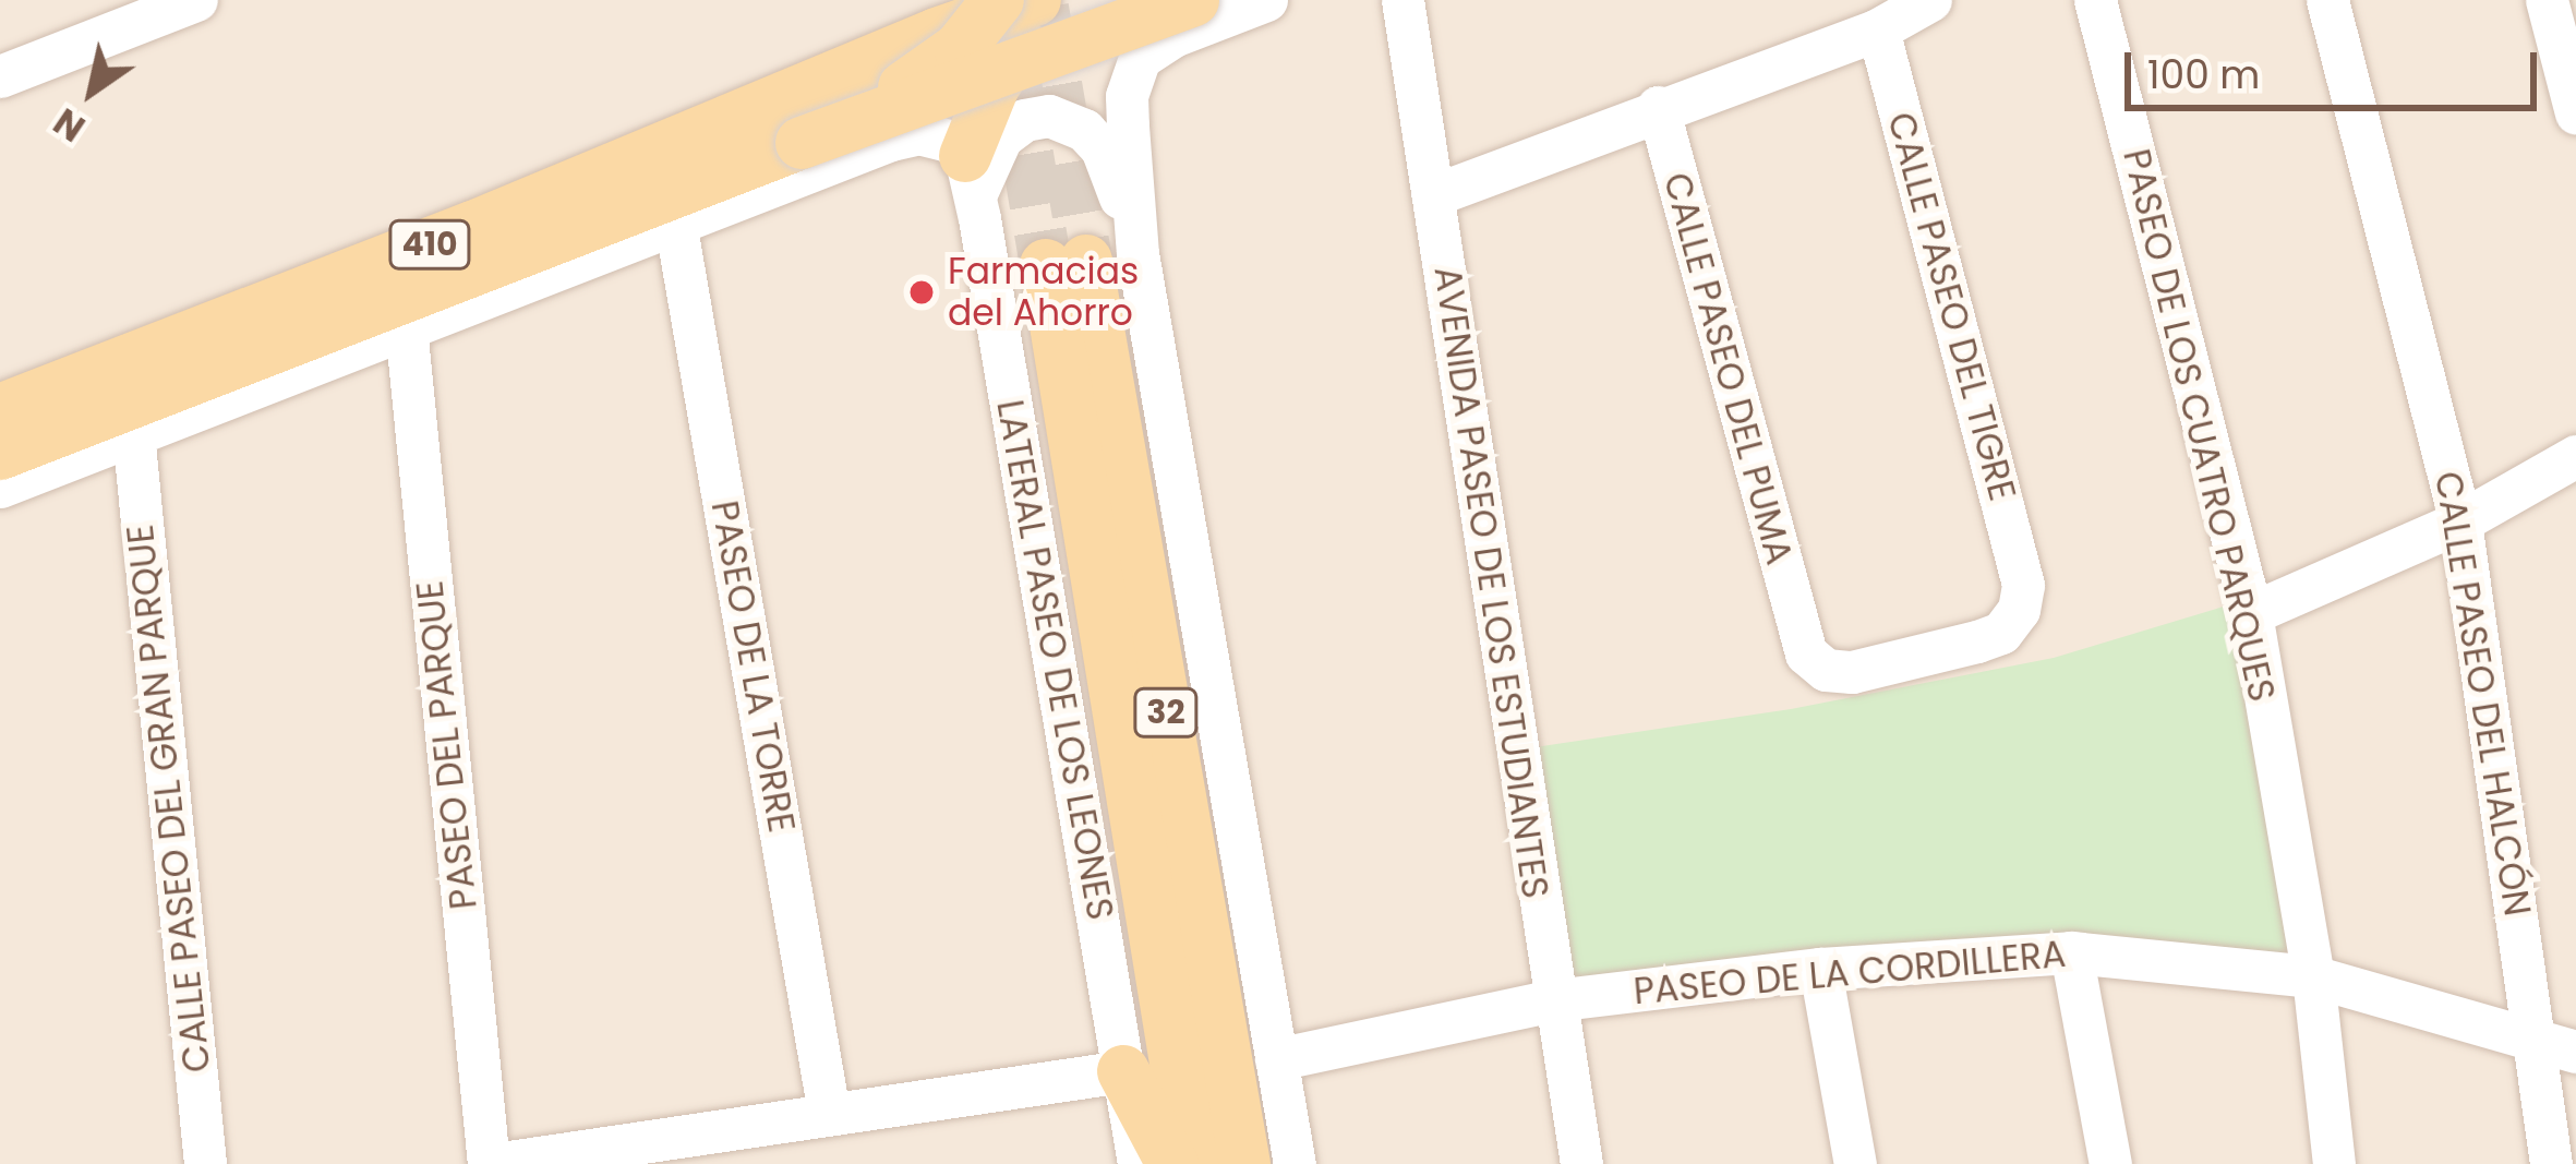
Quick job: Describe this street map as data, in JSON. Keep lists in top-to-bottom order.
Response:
{
  "streets": {
    "main road": ["410", "32"],
    "street": [
      "CALLE PASEO DEL TIGRE",
      "CALLE PASEO DEL PUMA",
      "PASEO DE LOS CUATRO PARQUES",
      "AVENIDA PASEO DE LOS ESTUDIANTES",
      "LATERAL PASEO DE LOS LEONES",
      "PASEO DE LA TORRE",
      "CALLE PASEO DEL HALCÓN",
      "PASEO DEL PARQUE",
      "CALLE PASEO DEL GRAN PARQUE",
      "PASEO DE LA CORDILLERA"
    ]
  },
  "crossings": [
    ["CALLE PASEO DEL TIGRE", "CALLE PASEO DEL PUMA"],
    ["PASEO DE LOS CUATRO PARQUES", "PASEO DE LA CORDILLERA"],
    ["AVENIDA PASEO DE LOS ESTUDIANTES", "PASEO DE LA CORDILLERA"],
    ["CALLE PASEO DEL HALCÓN", "PASEO DE LA CORDILLERA"]
  ],
  "places": ["Farmacias del Ahorro"],
  "scale_bar": "100 m",
  "north": "bottom left"
}
